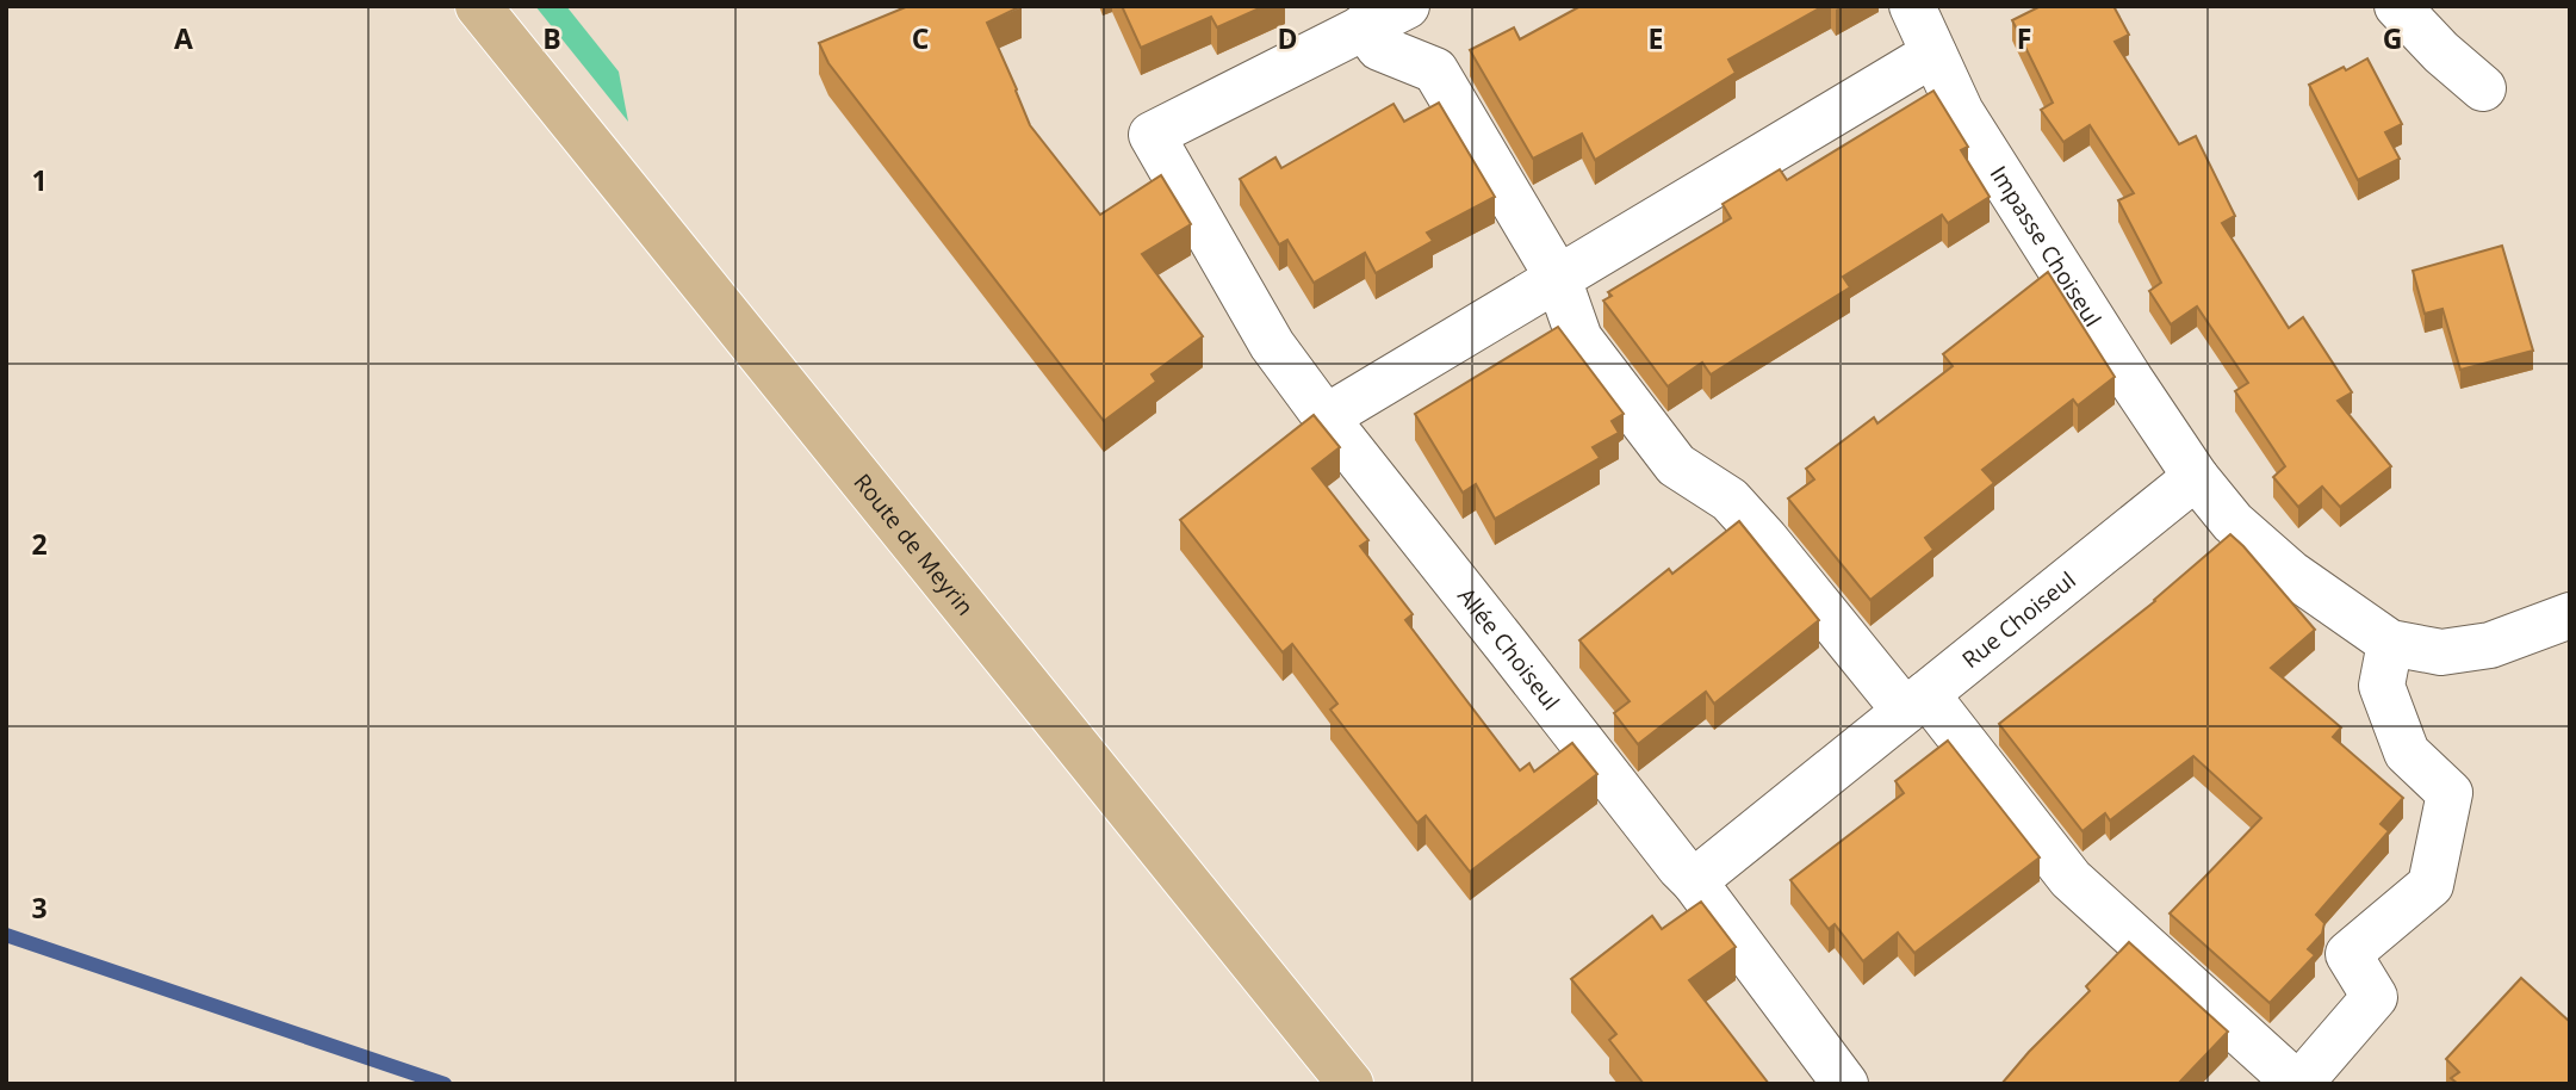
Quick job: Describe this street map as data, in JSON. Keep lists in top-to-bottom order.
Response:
{
  "streets": {
    "main road": ["Route de Meyrin"],
    "street": ["Impasse Choiseul", "Rue Choiseul", "Allée Choiseul"]
  },
  "crossings": [
    ["Impasse Choiseul", "Rue Choiseul"],
    ["Rue Choiseul", "Allée Choiseul"]
  ],
  "grid": {
    "columns": [
      "A",
      "B",
      "C",
      "D",
      "E",
      "F",
      "G"
    ],
    "rows": ["1", "2", "3"]
  }
}
